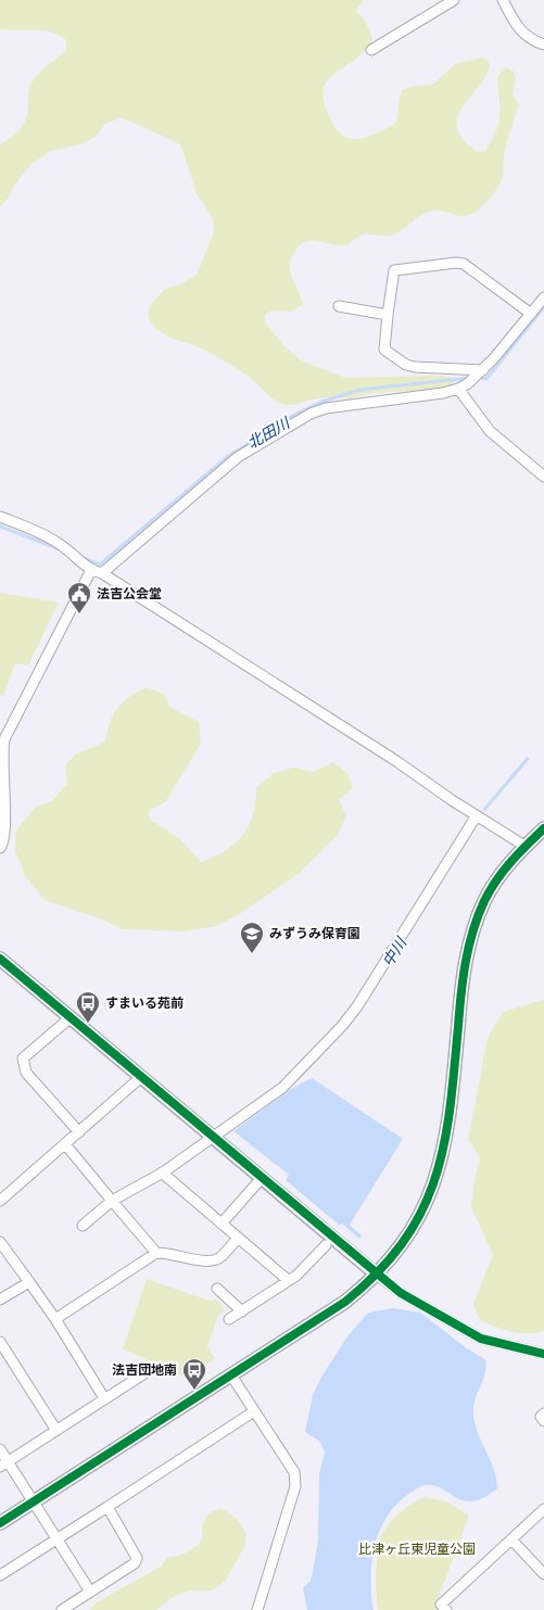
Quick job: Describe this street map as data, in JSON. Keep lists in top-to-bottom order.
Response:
{
  "water": ["北田川", "中川"],
  "parks": ["比津ヶ丘東児童公園"],
  "places": {
    "public building": ["法吉公会堂"],
    "school or university": ["みずうみ保育園"],
    "bus stop": ["すまいる苑前", "法吉団地南"]
  }
}
